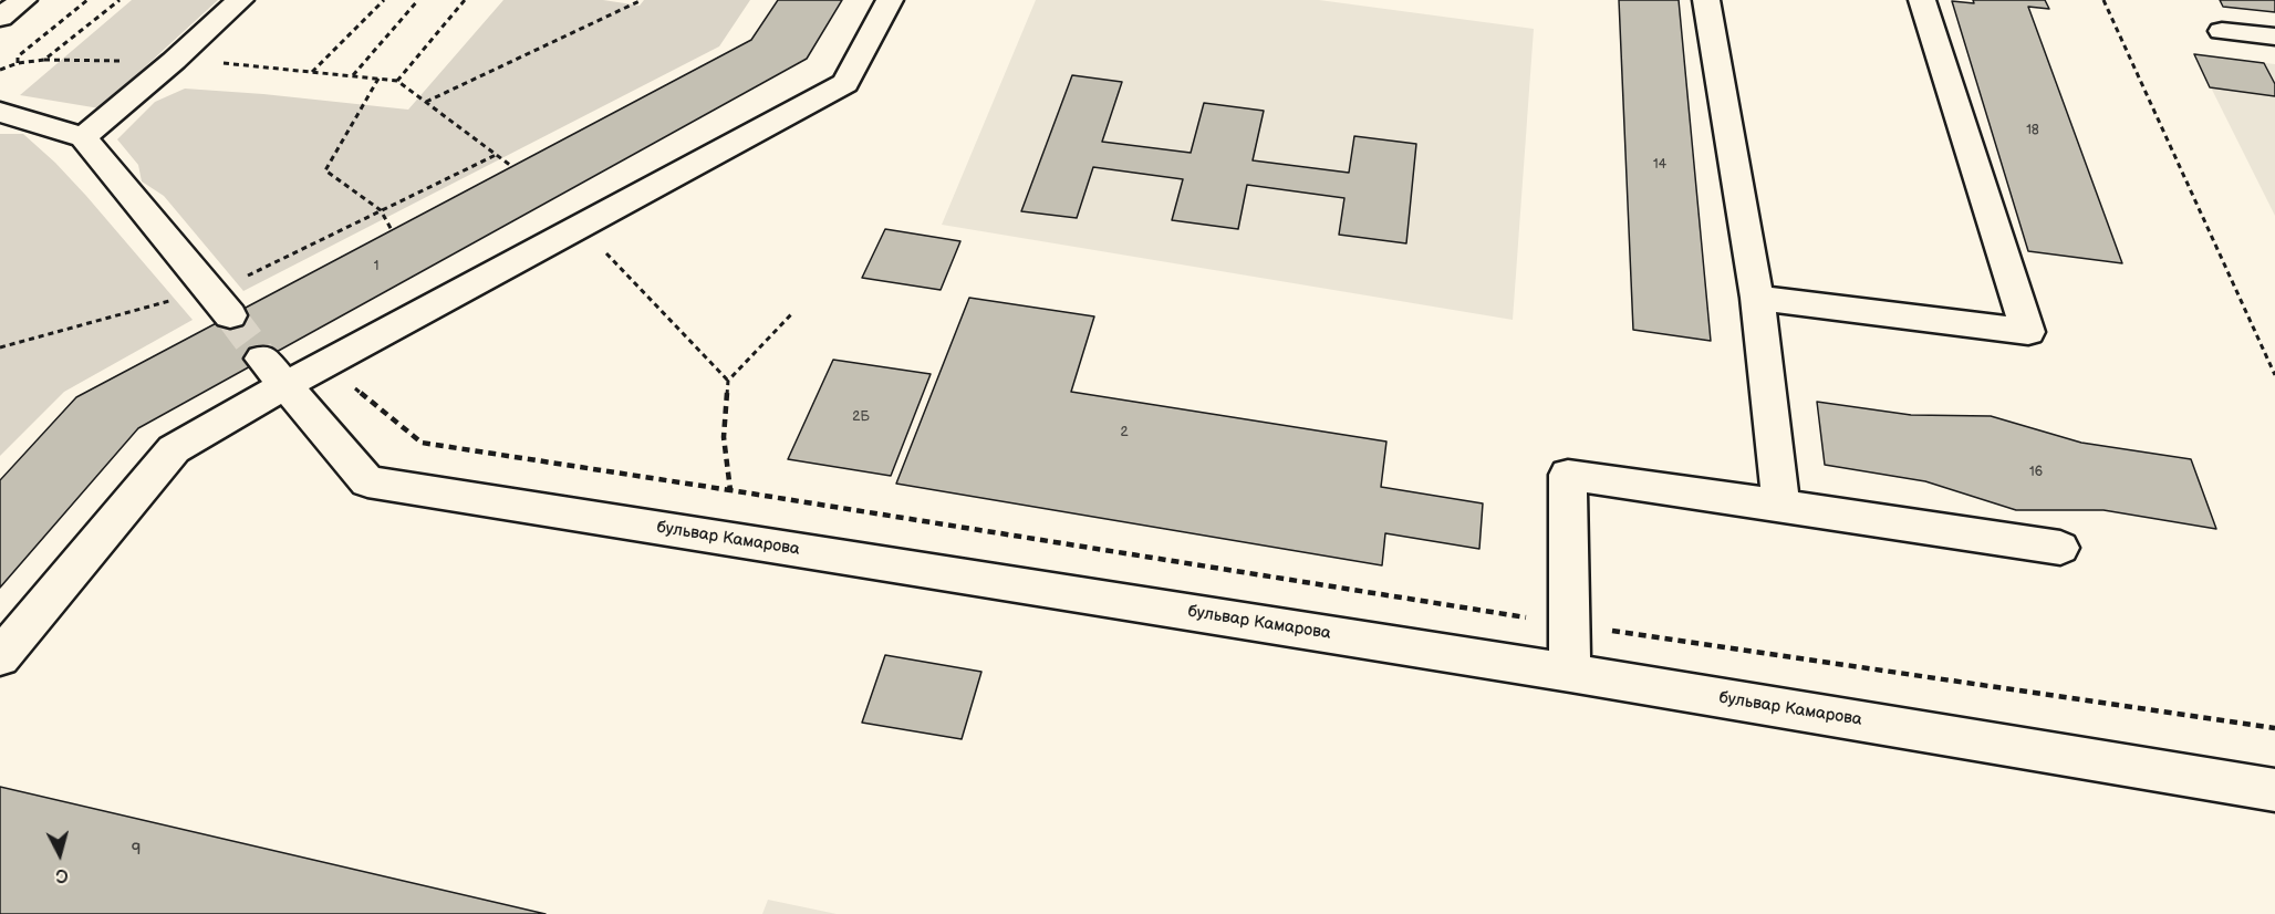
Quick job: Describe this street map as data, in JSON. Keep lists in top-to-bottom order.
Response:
{
  "streets": {
    "street": ["бульвар Камарова"]
  },
  "house_numbers": [
    "18",
    "14",
    "1",
    "2Б",
    "2",
    "16",
    "9"
  ],
  "north": "bottom"
}
